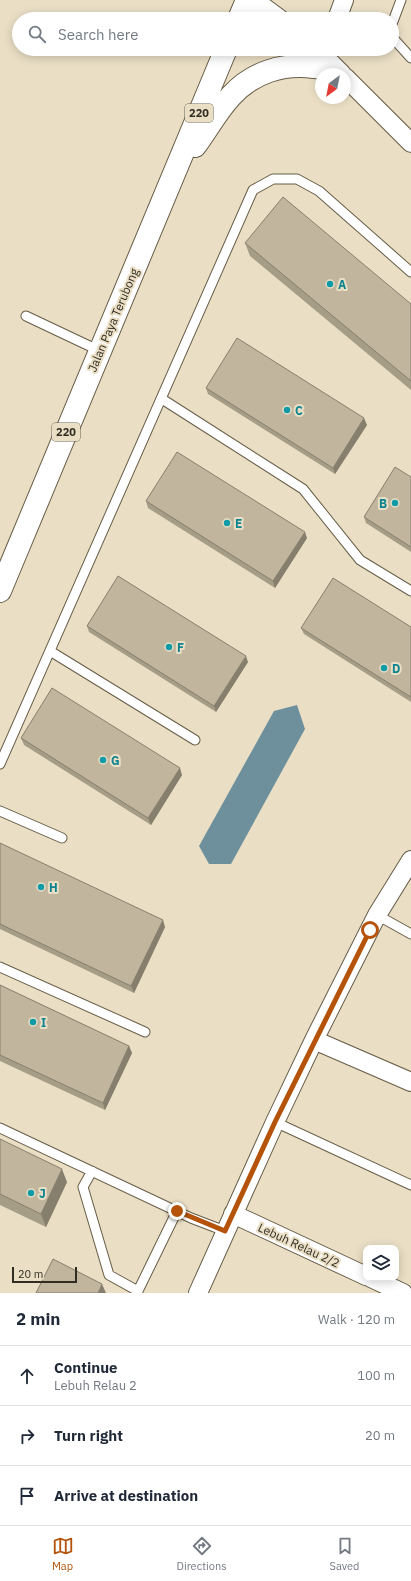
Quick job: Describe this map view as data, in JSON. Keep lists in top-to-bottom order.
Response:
{
  "streets": {
    "main road": ["220", "Jalan Paya Terubong"],
    "street": ["Lebuh Relau 2/2"]
  },
  "places": [
    "A",
    "C",
    "B",
    "E",
    "F",
    "D",
    "G",
    "H",
    "I",
    "J"
  ],
  "scale_bar": "20 m",
  "north": "bottom left",
  "page": {
    "search": "Search here",
    "scale": "20 m",
    "heading": ["2 min", "Walk · 120 m"],
    "list": [
      ["Continue", "Lebuh Relau 2", "100 m"],
      ["Turn right", "20 m"],
      "Arrive at destination"
    ],
    "nav": ["Map", "Directions", "Saved"]
  }
}
